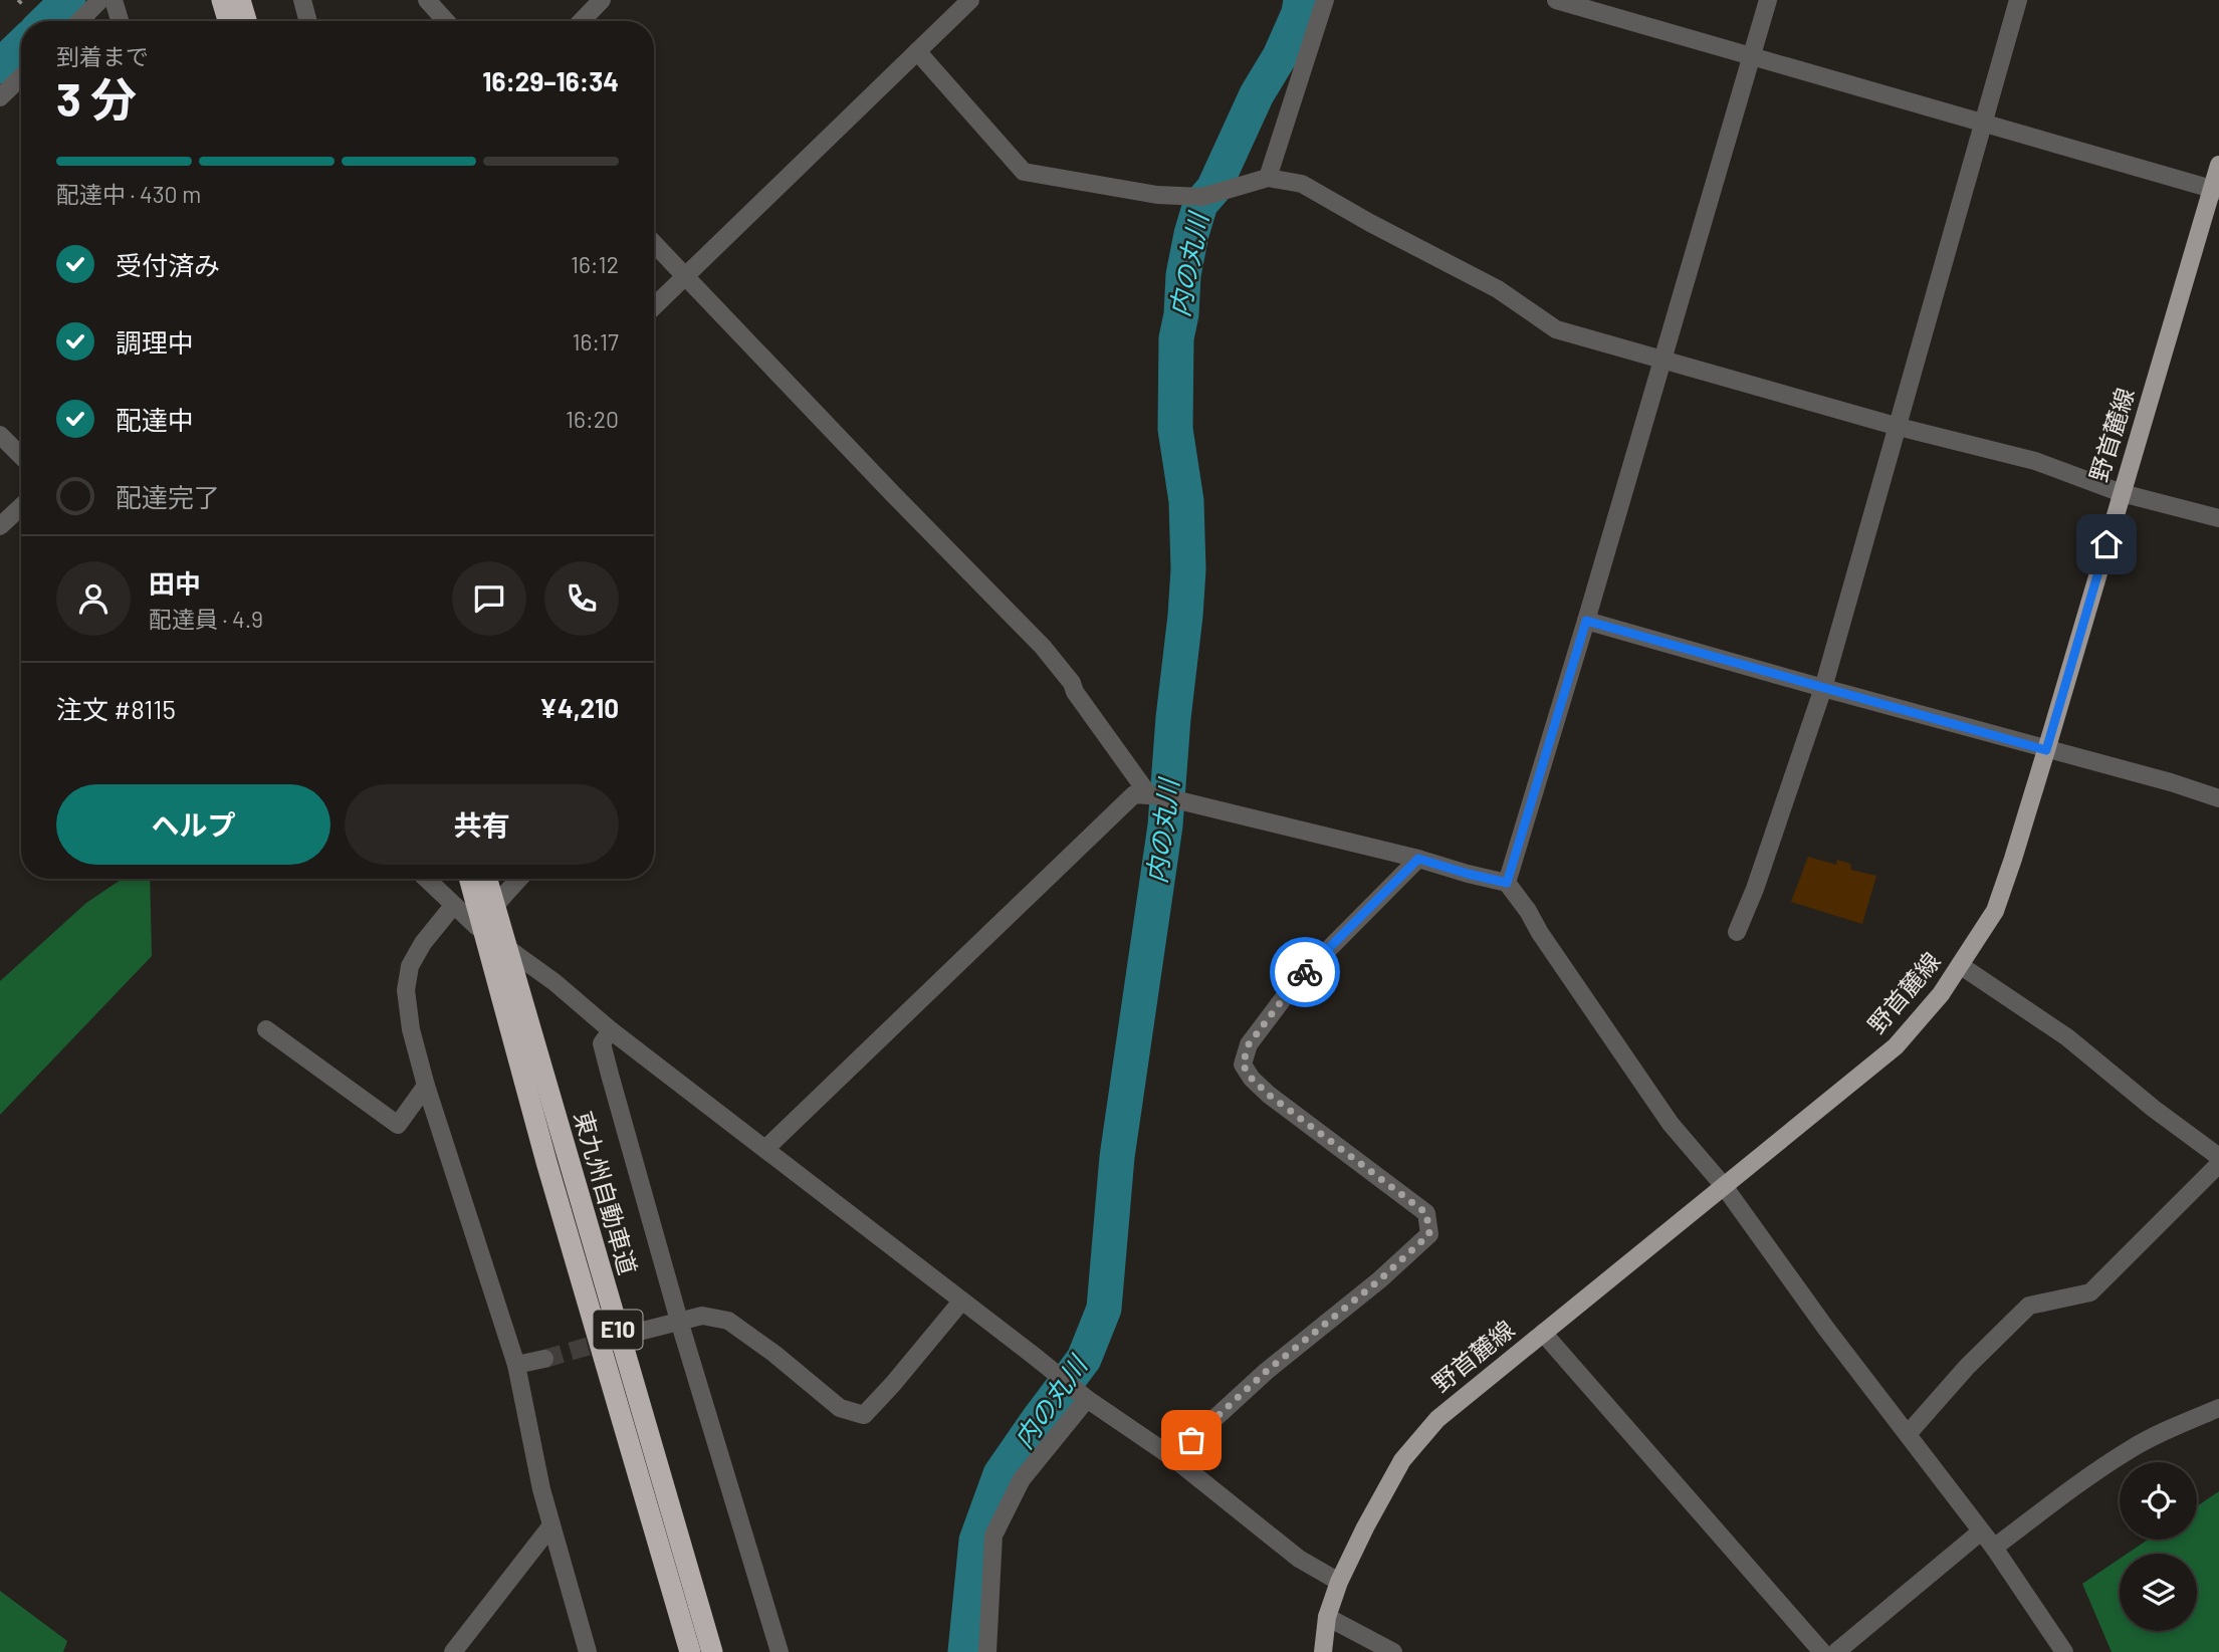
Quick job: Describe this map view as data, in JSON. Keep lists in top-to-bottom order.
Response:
{
  "streets": {
    "highway": ["東九州自動車道", "E10"],
    "main road": ["野首麓線"]
  },
  "water": ["内の丸川"],
  "page": {
    "heading": ["3 分", "到着まで", "16:29–16:34"],
    "panel": [
      "田中",
      "配達員 · 4.9",
      "注文 #8115",
      "¥4,210"
    ],
    "bar": "配達中 · 430 m",
    "list": [
      ["受付済み", "16:12"],
      ["調理中", "16:17"],
      ["配達中", "16:20"],
      "配達完了"
    ],
    "buttons": ["ヘルプ", "共有"]
  }
}
